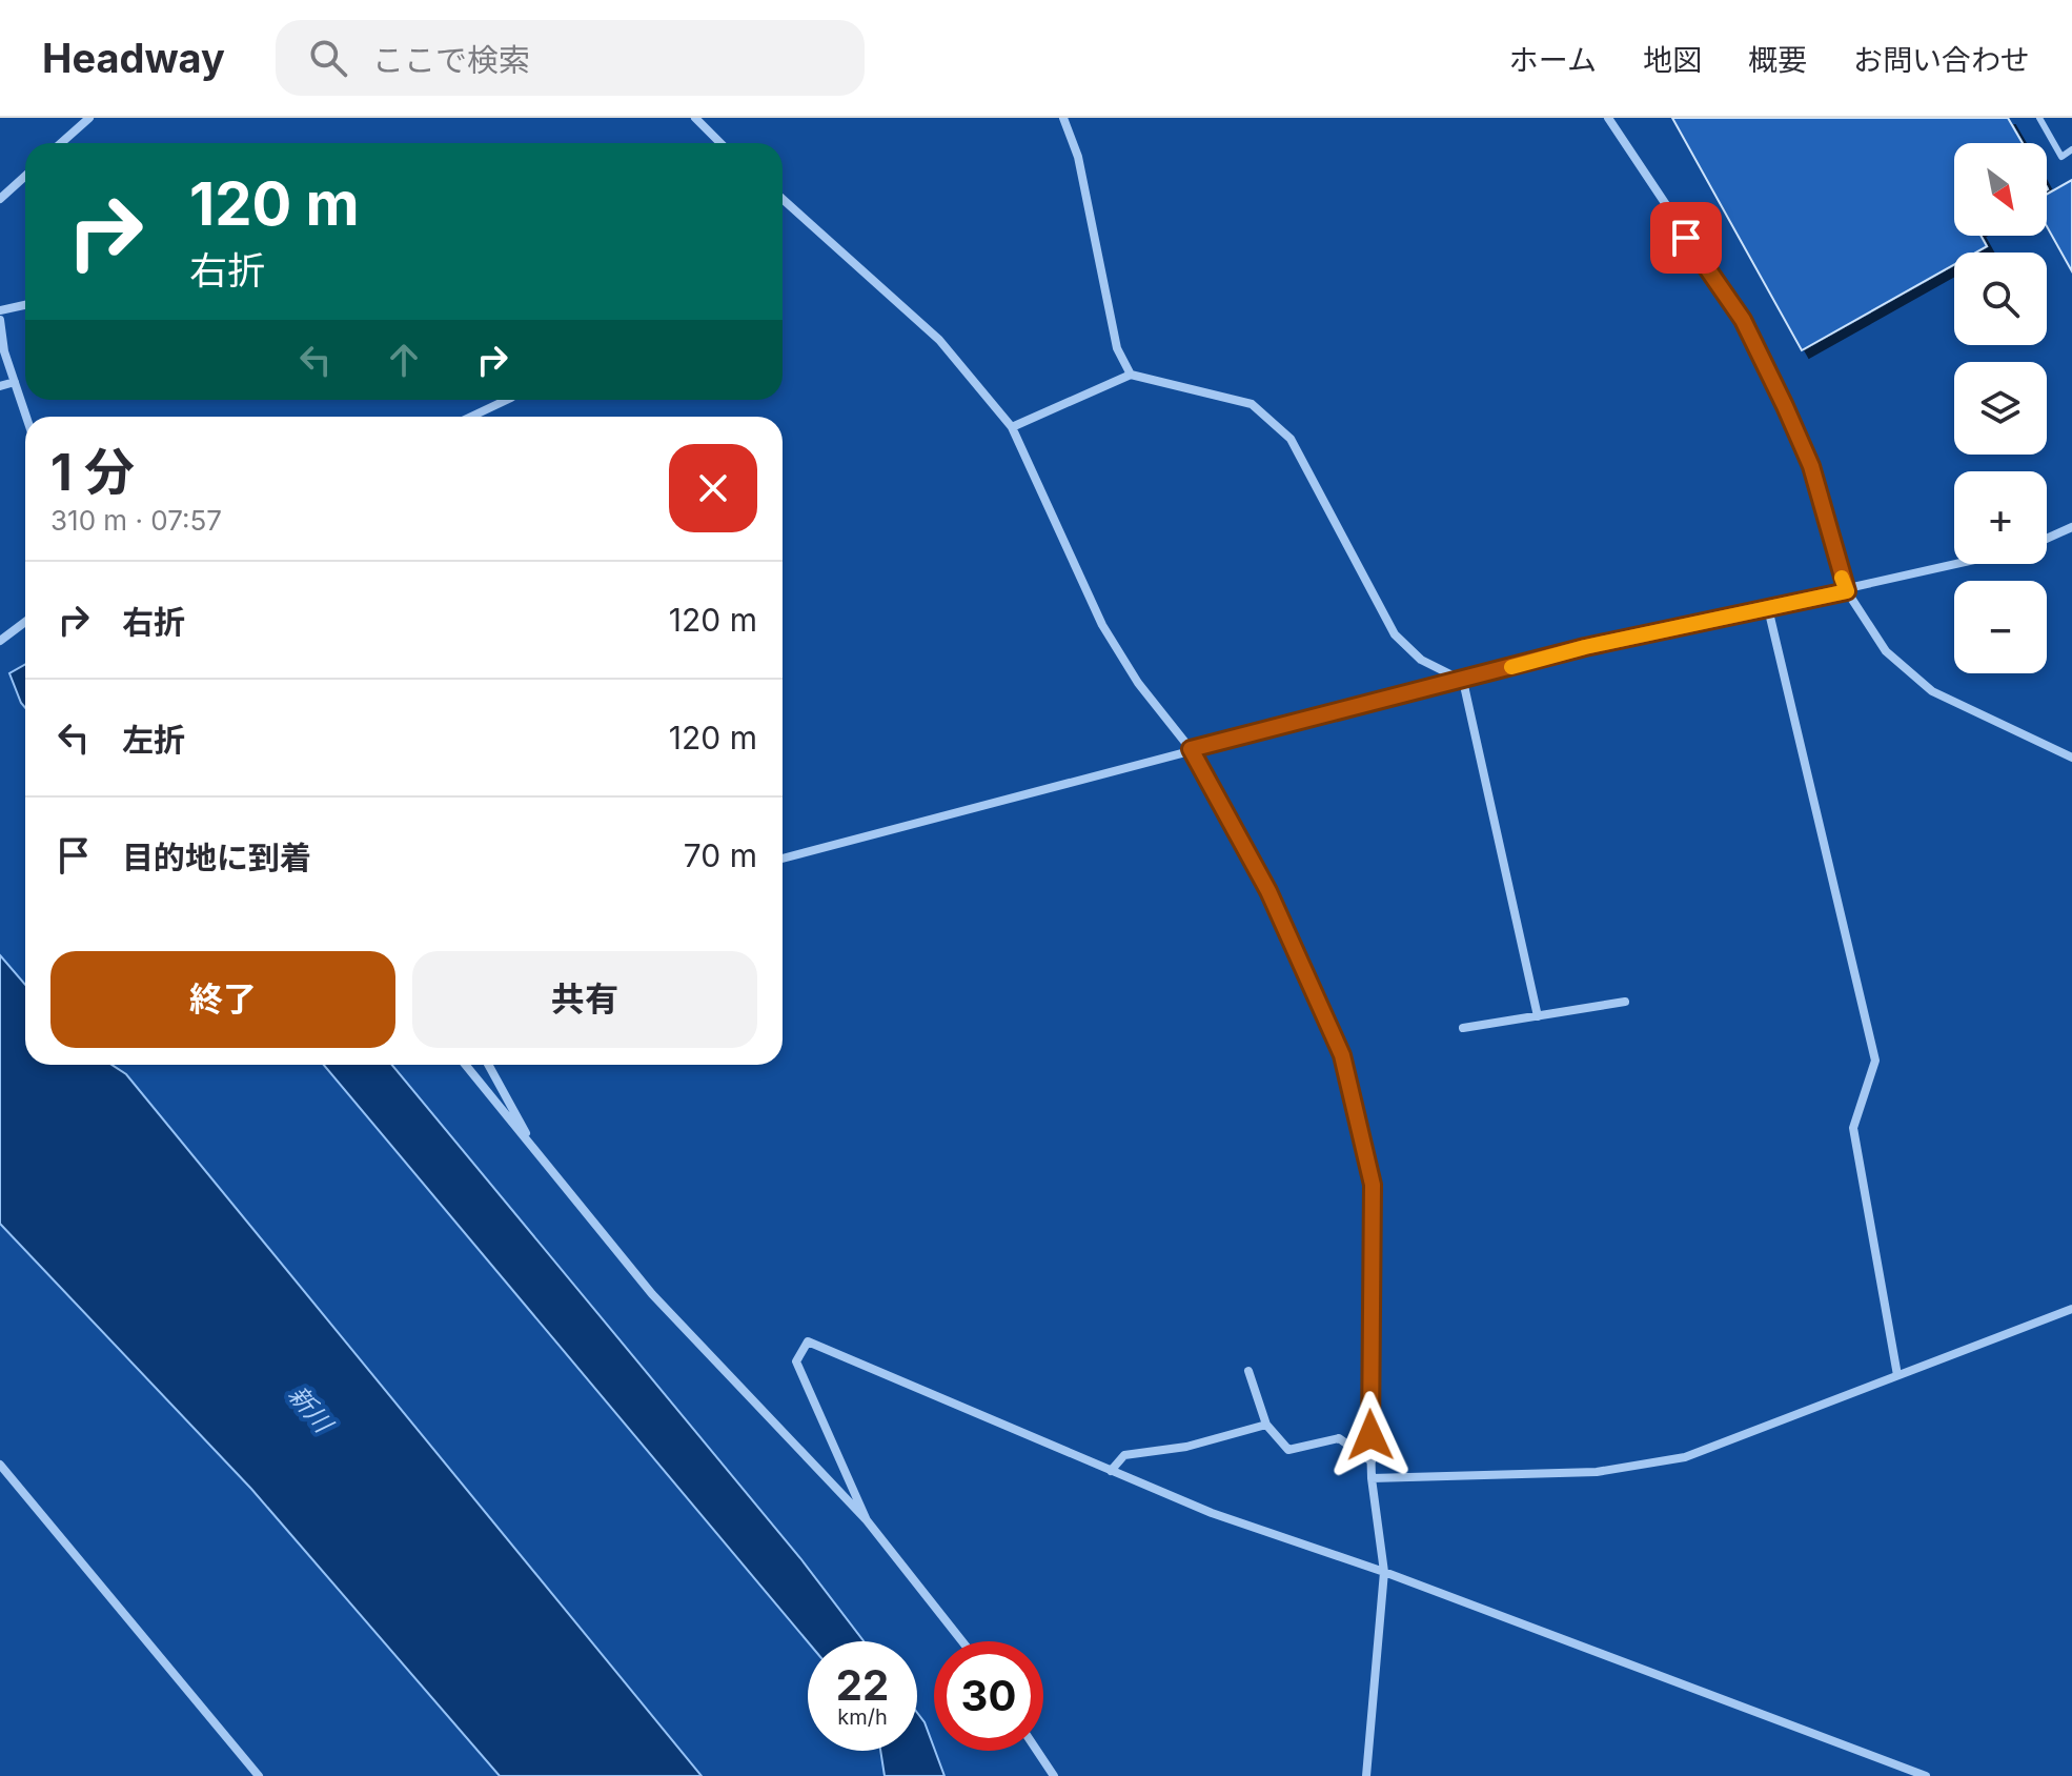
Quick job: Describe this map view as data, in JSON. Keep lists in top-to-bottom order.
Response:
{
  "water": ["新川"],
  "north": "bottom right",
  "page": {
    "header": "Headway",
    "search": "ここで検索",
    "nav": [
      "ホーム",
      "地図",
      "概要",
      "お問い合わせ"
    ],
    "map_buttons": ["+", "−"],
    "turn": ["120 m", "右折"],
    "heading": ["1 分", "310 m · 07:57"],
    "list": [
      {
        "name": "右折",
        "value": "120 m"
      },
      {
        "name": "左折",
        "value": "120 m"
      },
      {
        "name": "目的地に到着",
        "value": "70 m"
      }
    ],
    "buttons": ["終了", "共有"],
    "speed": "22 km/h",
    "limit": "30"
  }
}
